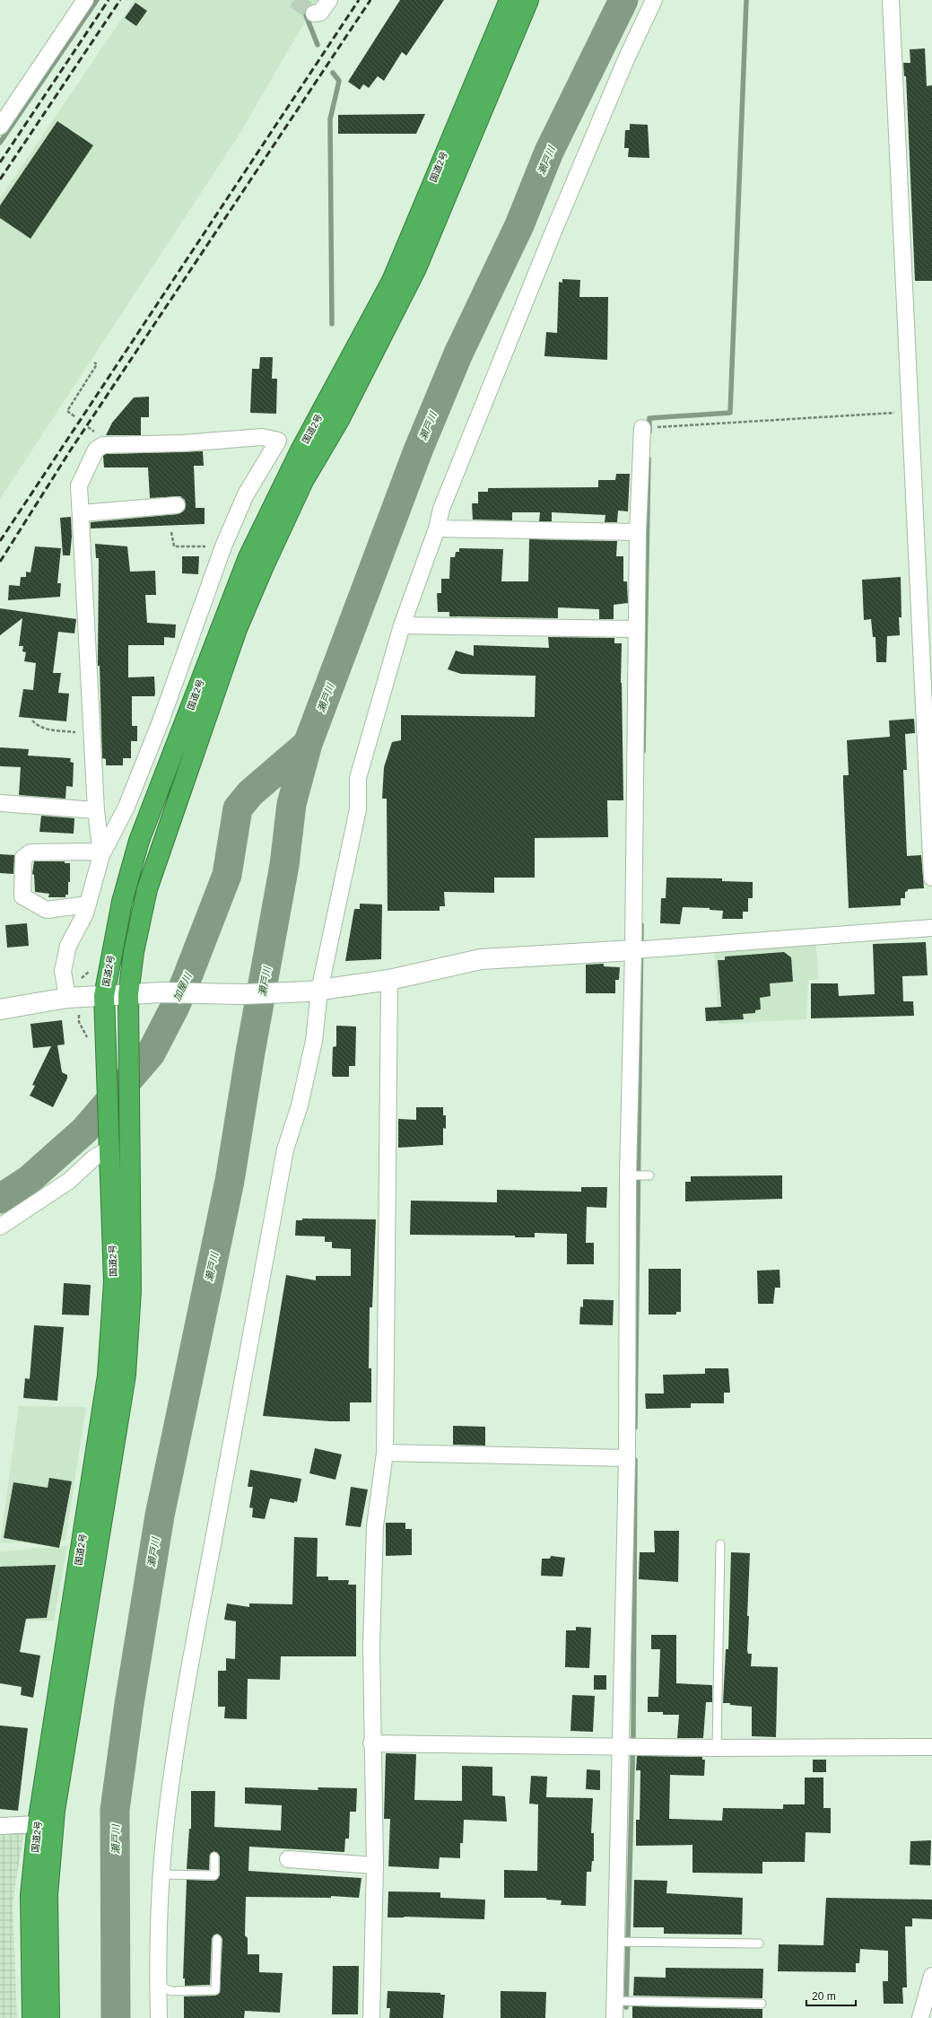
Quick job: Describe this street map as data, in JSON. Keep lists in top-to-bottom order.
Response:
{
  "streets": {
    "highway": ["国道2号"]
  },
  "water": ["瀬戸川", "加屋川"],
  "scale_bar": "20 m"
}
